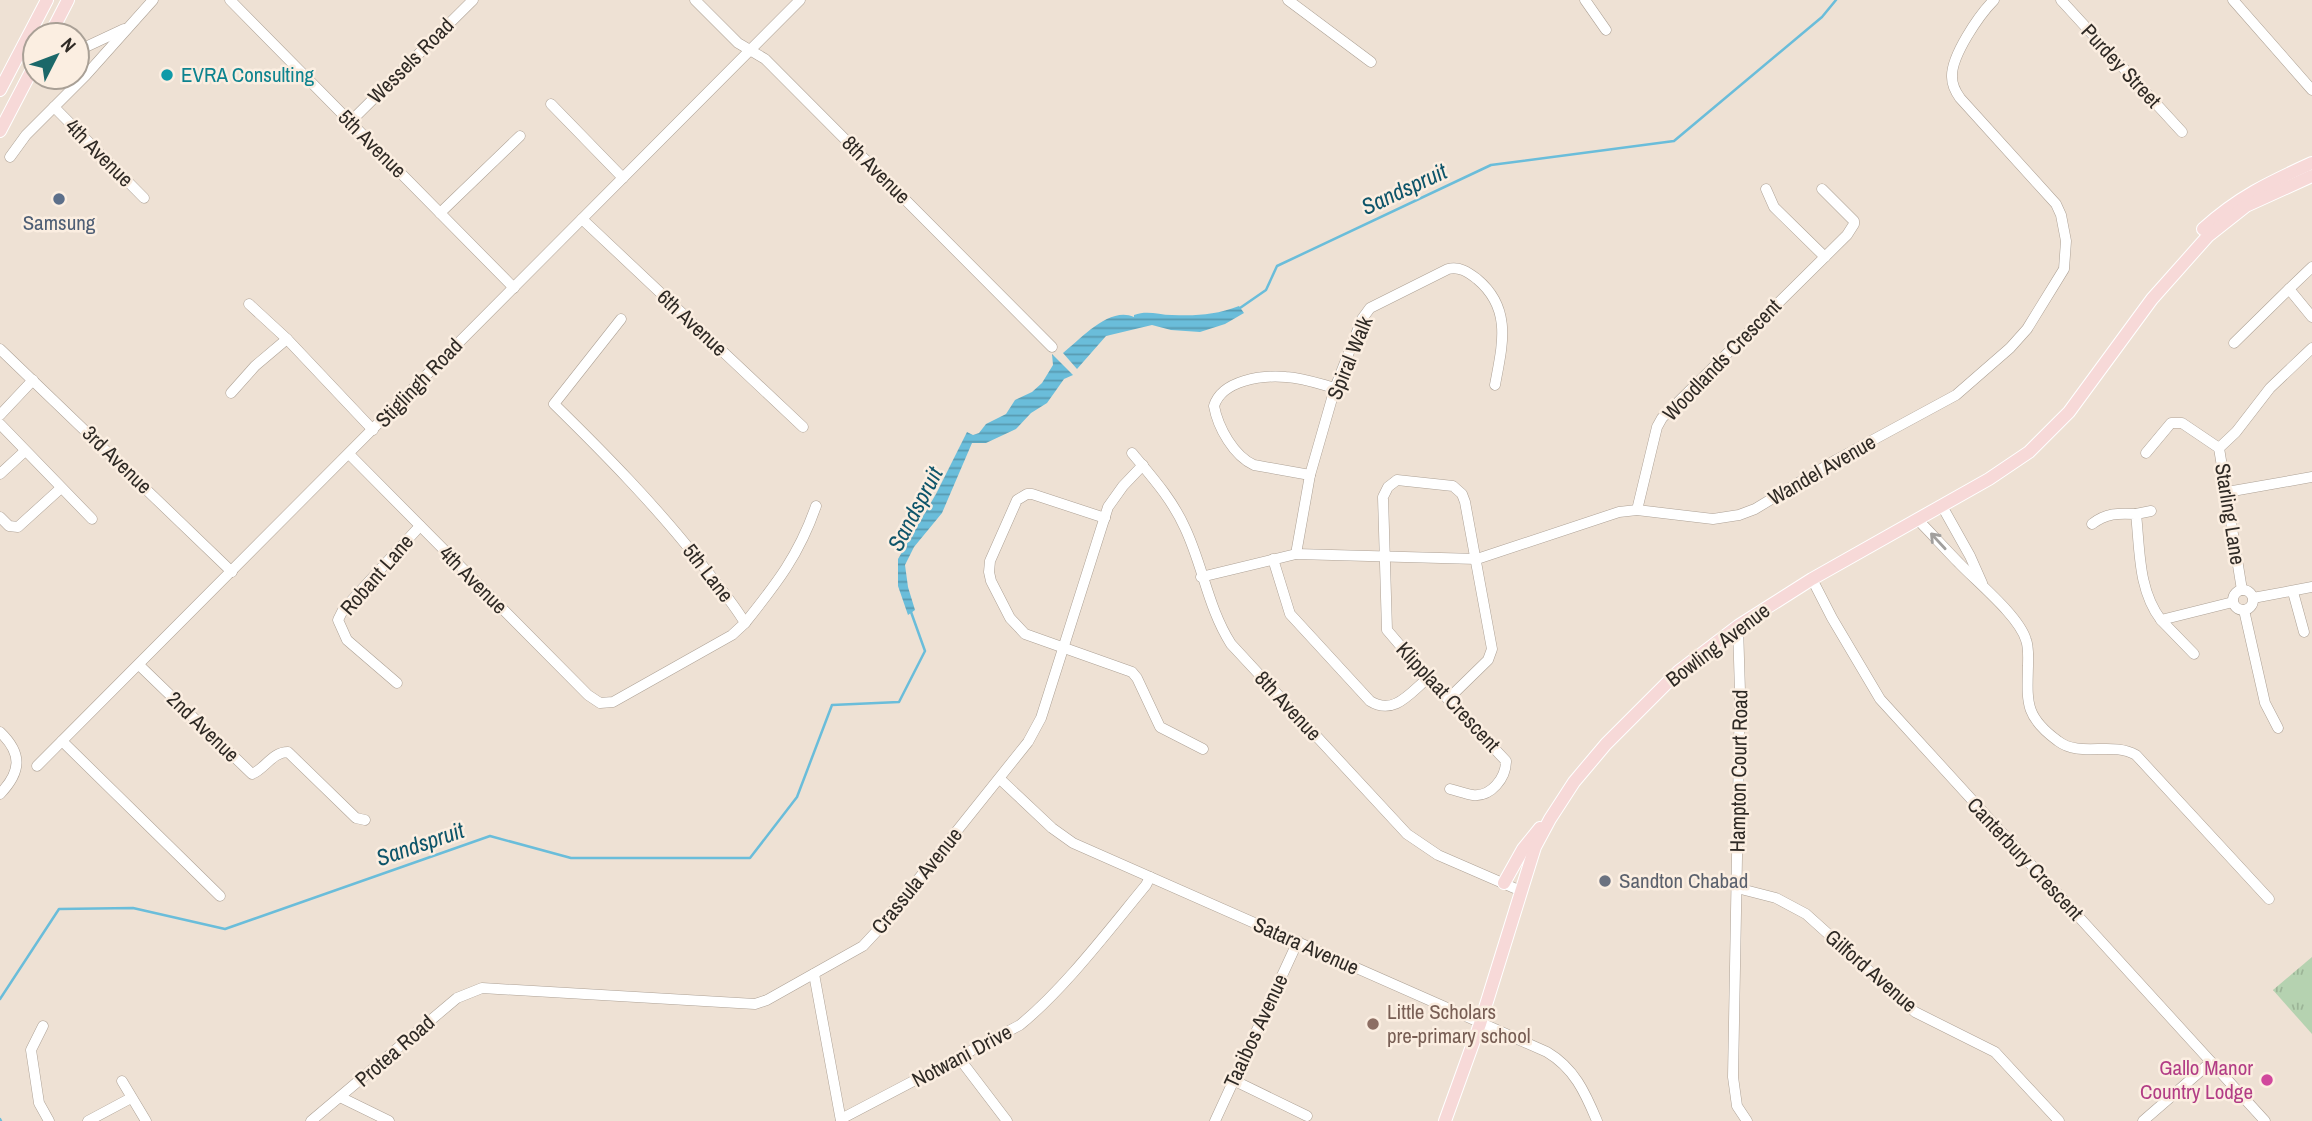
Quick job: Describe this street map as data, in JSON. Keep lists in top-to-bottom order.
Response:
{
  "streets": {
    "main road": ["Bowling Avenue"],
    "street": [
      "Wessels Road",
      "Purdey Street",
      "5th Avenue",
      "4th Avenue",
      "8th Avenue",
      "6th Avenue",
      "Spiral Walk",
      "Woodlands Crescent",
      "Stiglingh Road",
      "3rd Avenue",
      "Wandel Avenue",
      "Starling Lane",
      "5th Lane",
      "Robant Lane",
      "Klipplaat Crescent",
      "2nd Avenue",
      "Hampton Court Road",
      "Canterbury Crescent",
      "Crassula Avenue",
      "Satara Avenue",
      "Gilford Avenue",
      "Taaibos Avenue",
      "Protea Road",
      "Notwani Drive"
    ]
  },
  "crossings": [
    ["Wessels Road", "5th Avenue"],
    ["5th Avenue", "Stiglingh Road"],
    ["4th Avenue", "Stiglingh Road"],
    ["4th Avenue", "5th Lane"],
    ["4th Avenue", "Robant Lane"],
    ["8th Avenue", "Stiglingh Road"],
    ["8th Avenue", "Wandel Avenue"],
    ["8th Avenue", "Bowling Avenue"],
    ["8th Avenue", "Crassula Avenue"],
    ["6th Avenue", "Stiglingh Road"],
    ["Spiral Walk", "Wandel Avenue"],
    ["Woodlands Crescent", "Wandel Avenue"],
    ["Stiglingh Road", "3rd Avenue"],
    ["Stiglingh Road", "2nd Avenue"],
    ["Wandel Avenue", "Klipplaat Crescent"],
    ["Bowling Avenue", "Hampton Court Road"],
    ["Bowling Avenue", "Canterbury Crescent"],
    ["Bowling Avenue", "Satara Avenue"],
    ["Hampton Court Road", "Gilford Avenue"],
    ["Crassula Avenue", "Satara Avenue"],
    ["Crassula Avenue", "Protea Road"],
    ["Satara Avenue", "Taaibos Avenue"],
    ["Satara Avenue", "Notwani Drive"]
  ],
  "water": ["Sandspruit"],
  "places": [
    "EVRA Consulting",
    "Samsung",
    "Sandton Chabad",
    "Little Scholars pre-primary school",
    "Gallo Manor Country Lodge"
  ],
  "north": "top right"
}
